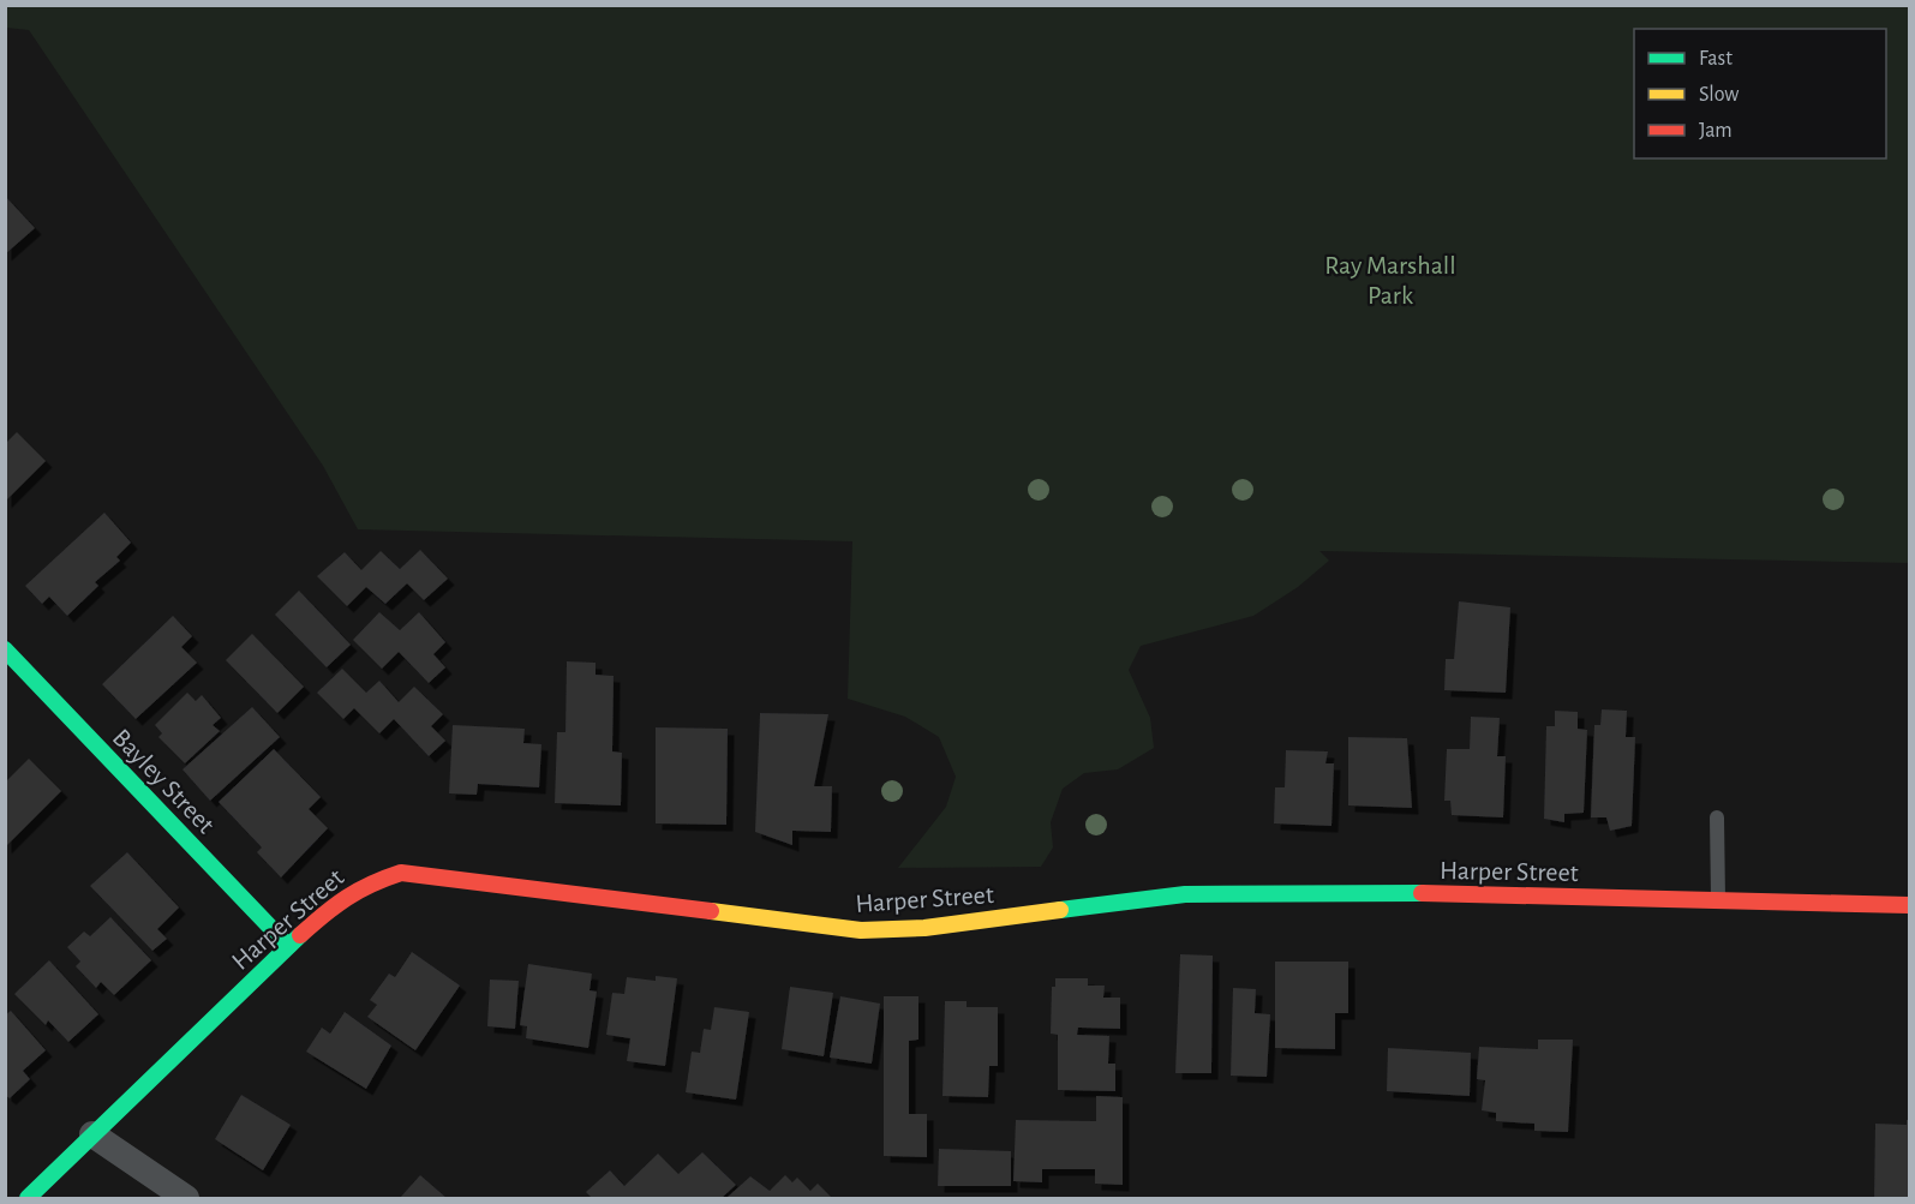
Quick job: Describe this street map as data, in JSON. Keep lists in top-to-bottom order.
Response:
{
  "streets": {
    "street": ["Bayley Street", "Harper Street"]
  },
  "crossings": [
    ["Bayley Street", "Harper Street"]
  ],
  "parks": ["Ray Marshall Park"],
  "legend": ["Fast", "Slow", "Jam"]
}
